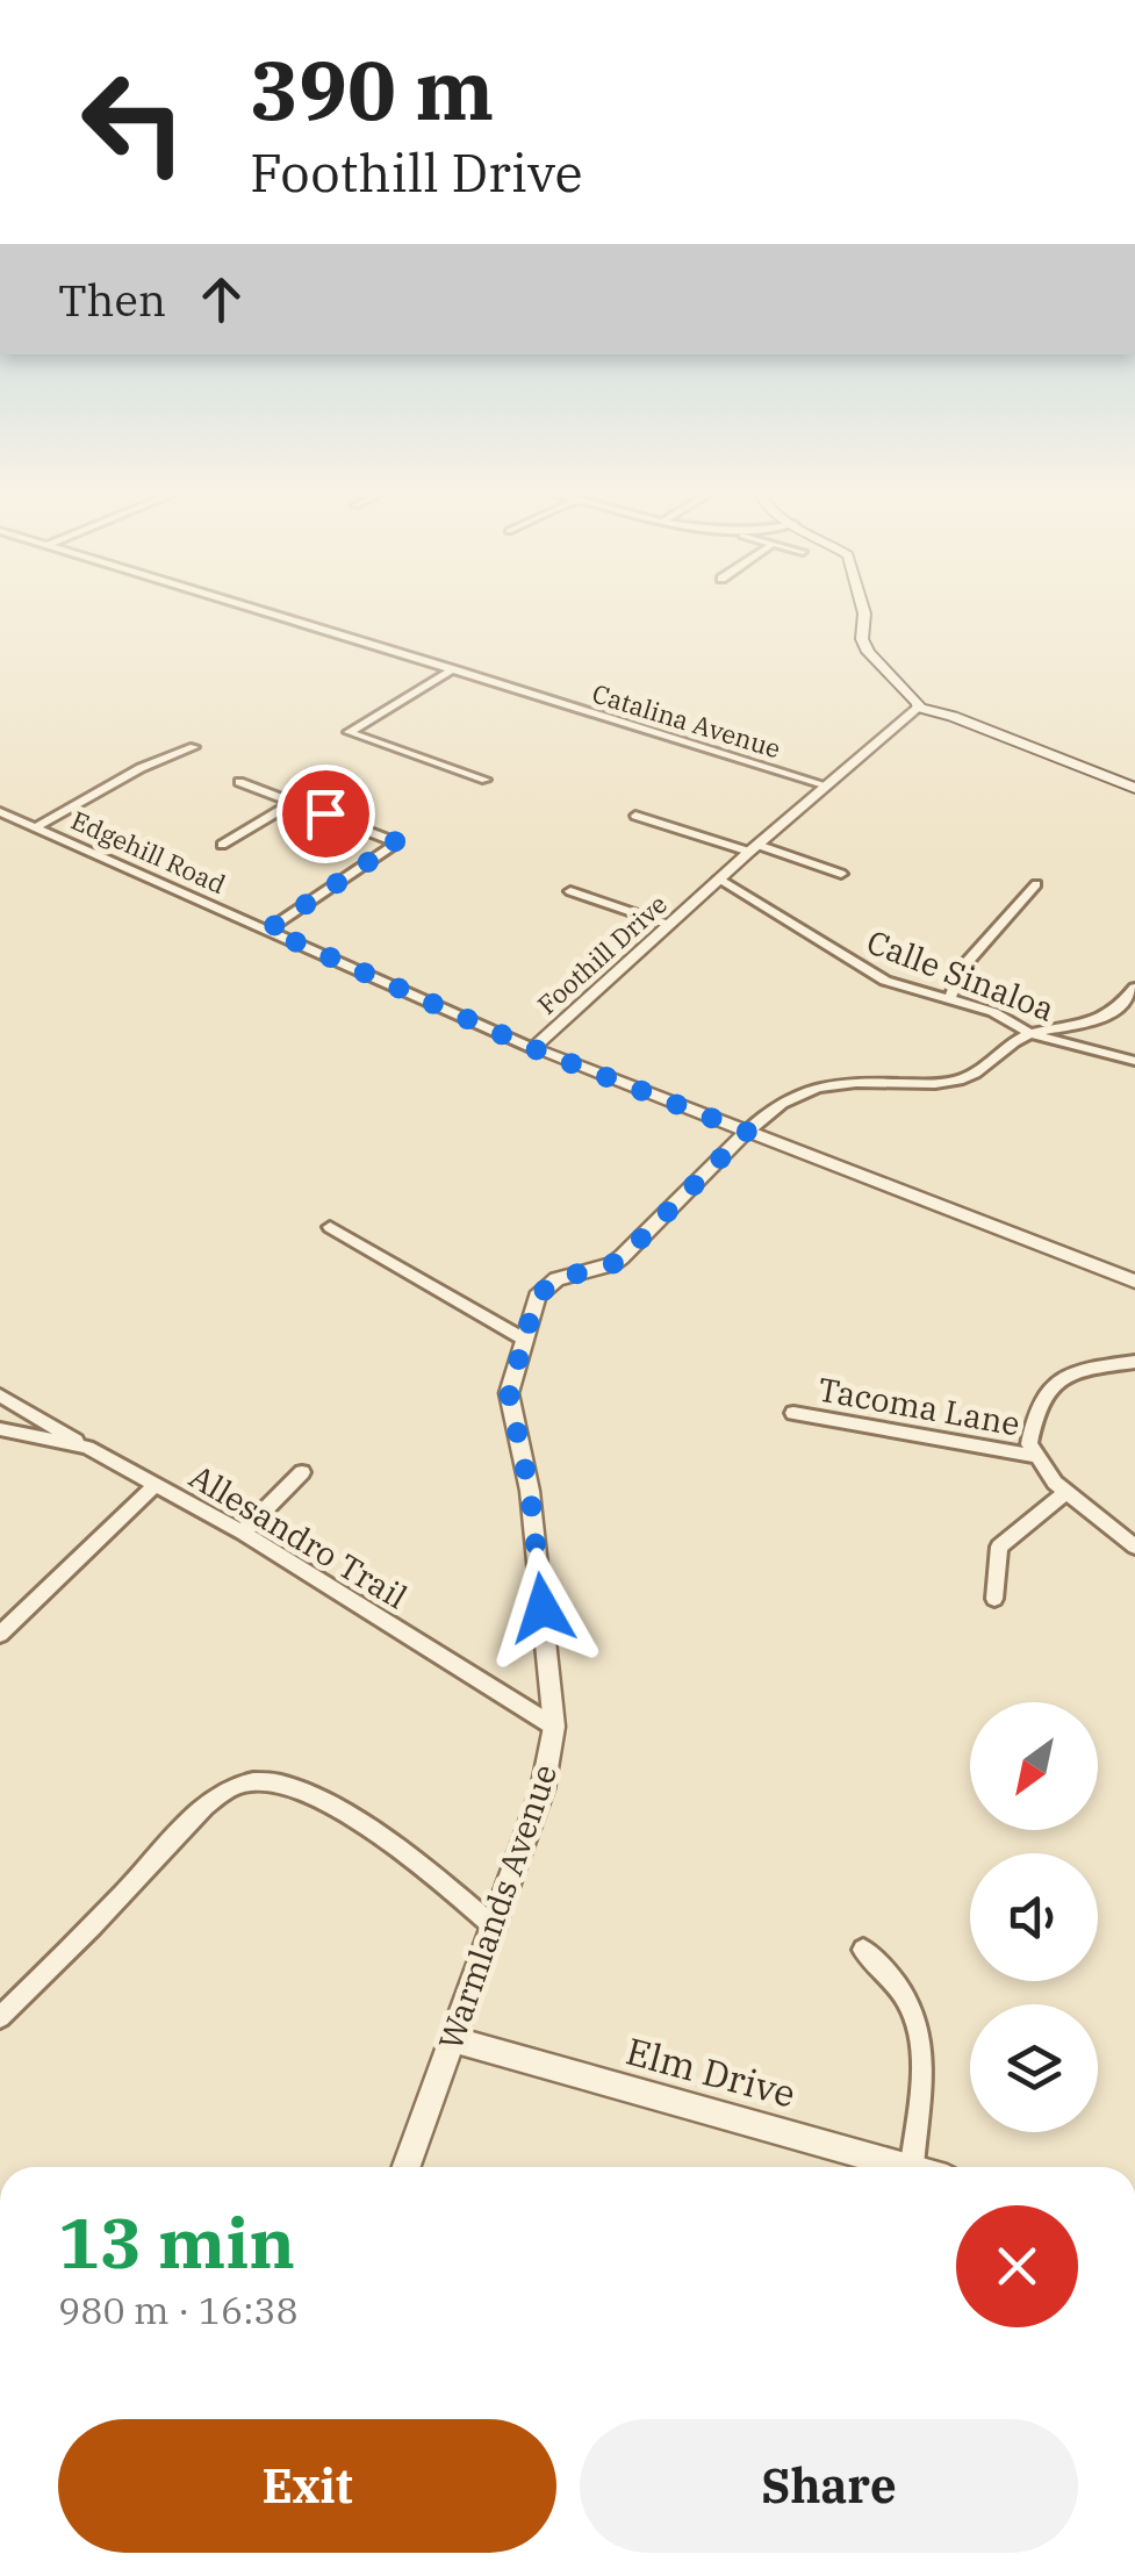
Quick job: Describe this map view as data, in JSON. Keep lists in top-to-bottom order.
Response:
{
  "streets": {
    "street": [
      "Catalina Avenue",
      "Edgehill Road",
      "Foothill Drive",
      "Calle Sinaloa",
      "Tacoma Lane",
      "Allesandro Trail",
      "Warmlands Avenue",
      "Elm Drive"
    ]
  },
  "crossings": [
    ["Catalina Avenue", "Foothill Drive"],
    ["Edgehill Road", "Foothill Drive"],
    ["Foothill Drive", "Calle Sinaloa"],
    ["Foothill Drive", "Warmlands Avenue"],
    ["Calle Sinaloa", "Warmlands Avenue"],
    ["Allesandro Trail", "Warmlands Avenue"],
    ["Warmlands Avenue", "Elm Drive"]
  ],
  "north": "bottom left",
  "page": {
    "turn": ["390 m", "Foothill Drive"],
    "then": "Then",
    "heading": ["13 min", "980 m · 16:38"],
    "buttons": ["Exit", "Share"]
  }
}
